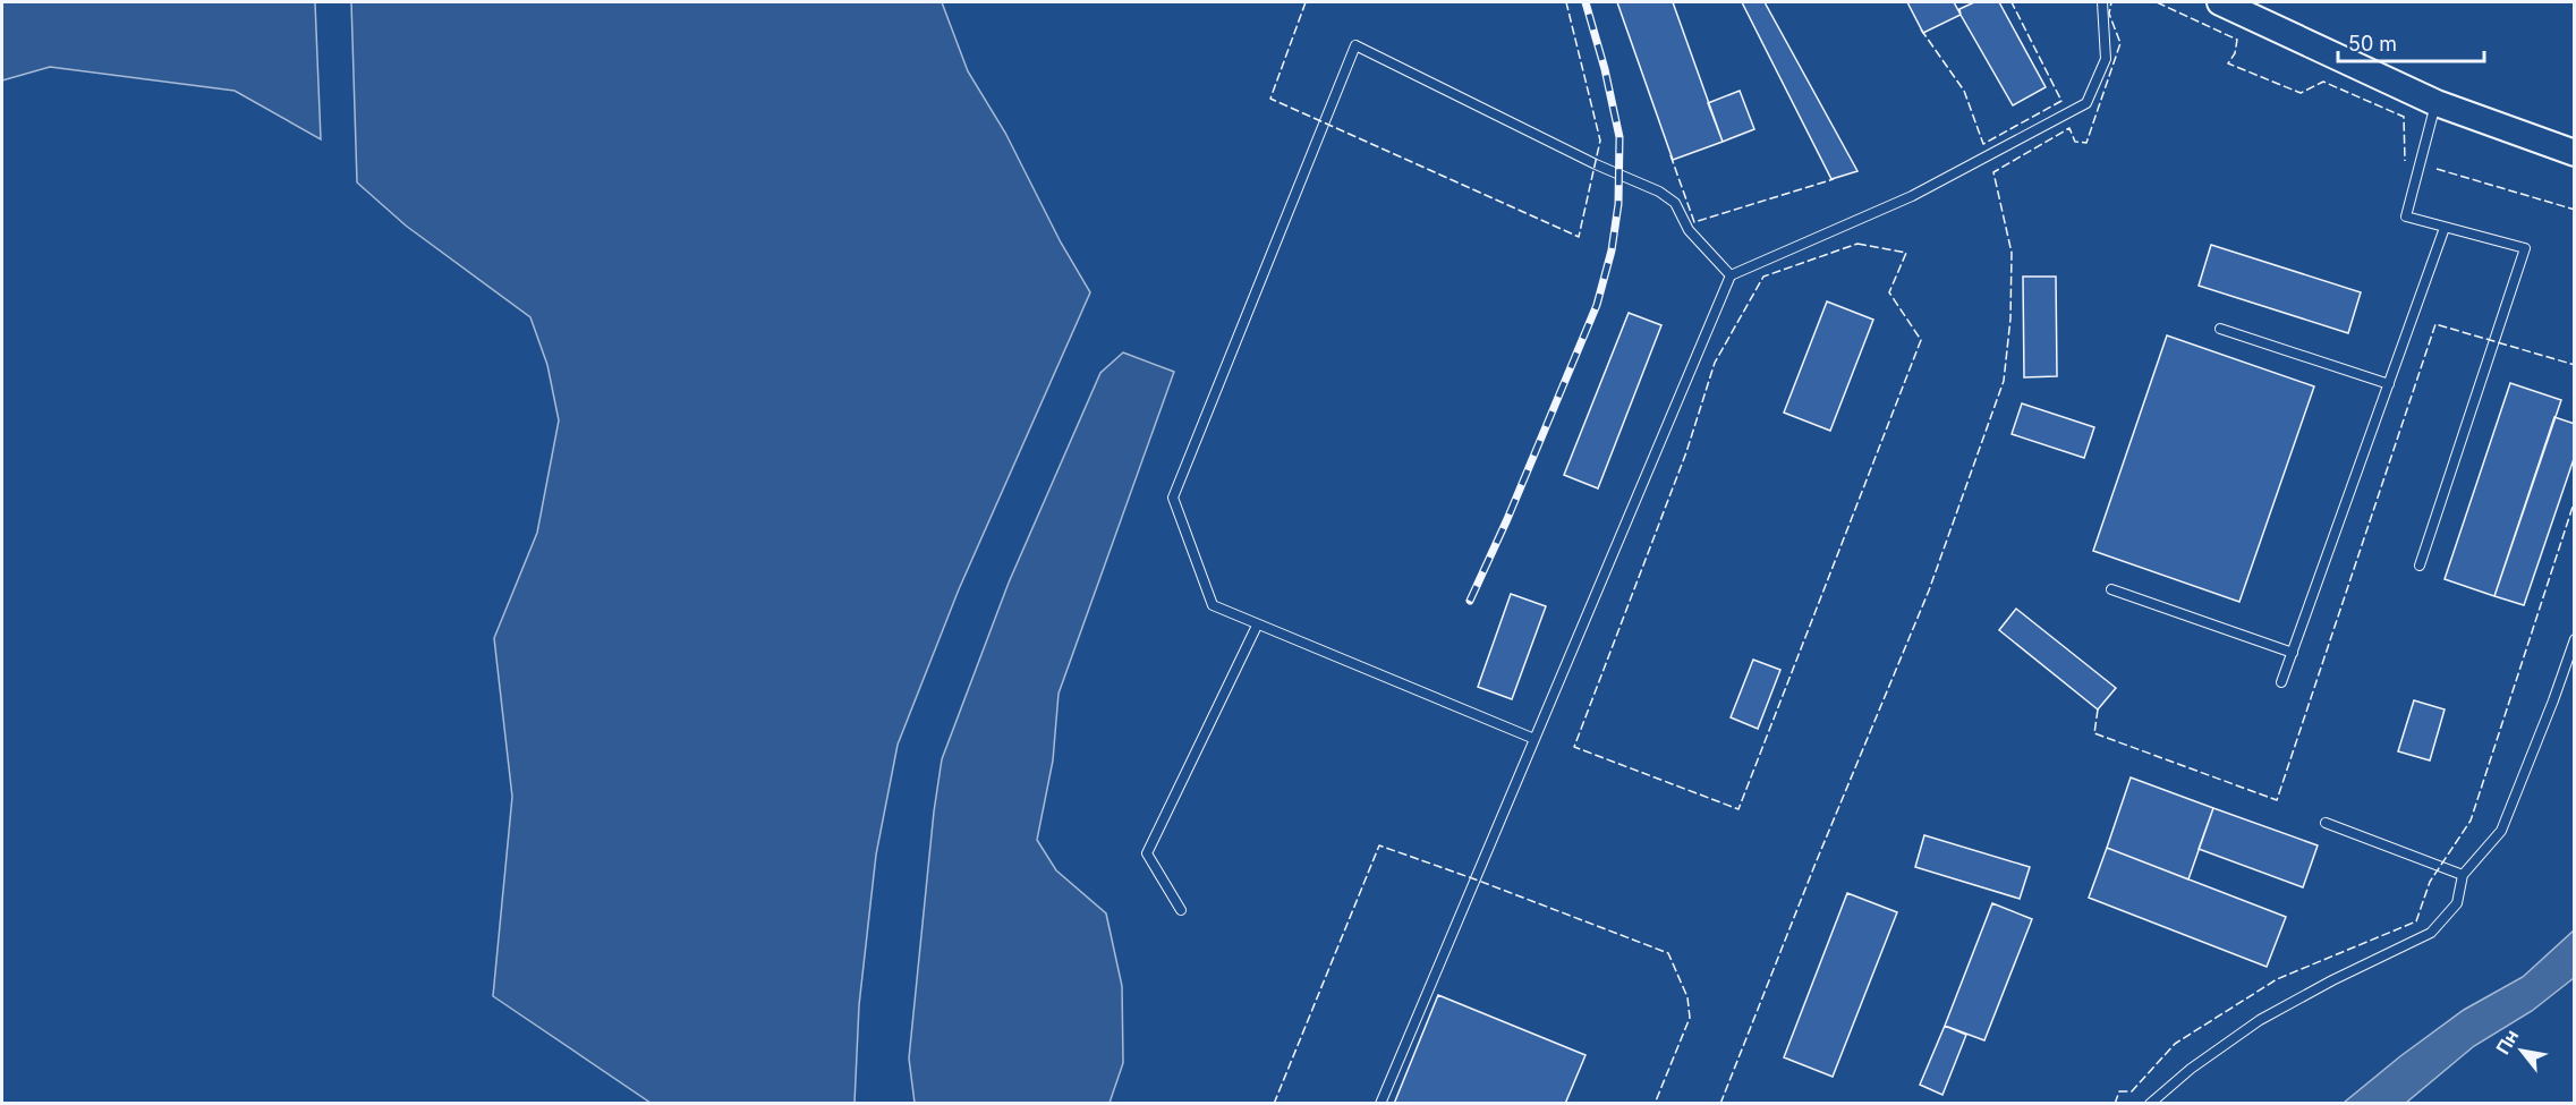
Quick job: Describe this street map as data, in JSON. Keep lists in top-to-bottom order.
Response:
{
  "scale_bar": "50 m",
  "north": "top left"
}
